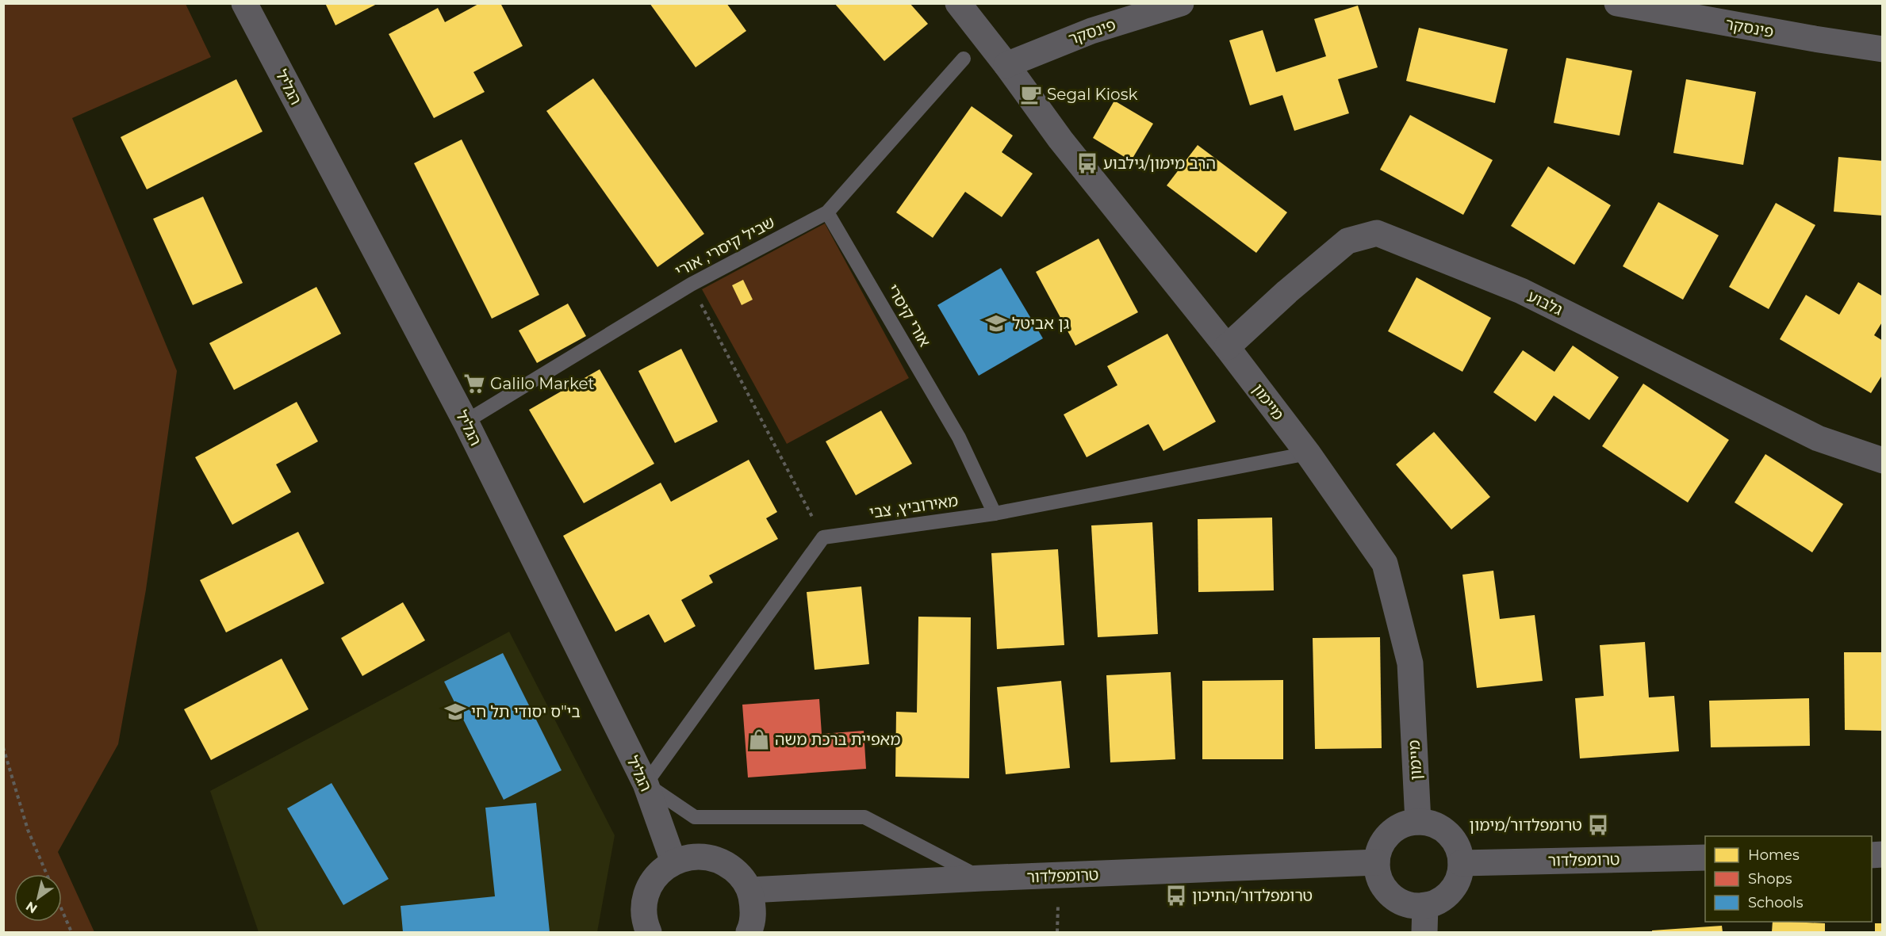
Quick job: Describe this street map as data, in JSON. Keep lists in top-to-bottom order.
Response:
{
  "streets": {
    "street": [
      "פינסקר",
      "הגליל",
      "גלבוע",
      "מיימון",
      "טרומפלדור"
    ],
    "lane": ["שביל קיסרי, אורי", "אורי קיסרי", "מאירוביץ, צבי"]
  },
  "crossings": [
    ["פינסקר", "מיימון"],
    ["הגליל", "שביל קיסרי, אורי"],
    ["שביל קיסרי, אורי", "אורי קיסרי"],
    ["גלבוע", "מיימון"],
    ["אורי קיסרי", "מאירוביץ, צבי"],
    ["מיימון", "מאירוביץ, צבי"],
    ["מיימון", "טרומפלדור"]
  ],
  "places": {
    "cafe": ["Segal Kiosk"],
    "bus stop": ["הרב מימון/גילבוע", "טרומפלדור/מימון", "טרומפלדור/התיכון"],
    "school or university": ["גן אביטל", "בי\"ס יסודי תל חי"],
    "supermarket": ["Galilo Market"],
    "shop": ["מאפיית ברכת משה"]
  },
  "legend": ["Homes", "Shops", "Schools"],
  "north": "bottom left"
}
